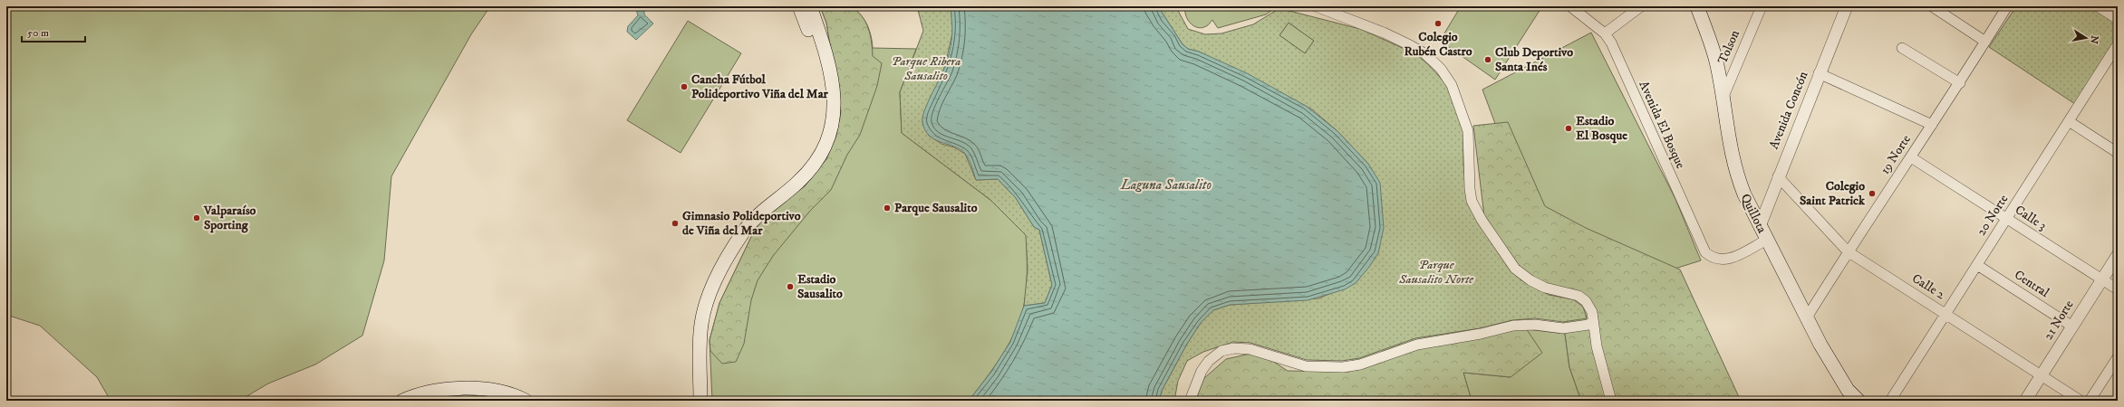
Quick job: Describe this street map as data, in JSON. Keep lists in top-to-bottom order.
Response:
{
  "streets": {
    "main road": ["Quillota"],
    "street": [
      "Tolson",
      "Avenida Concón",
      "Avenida El Bosque",
      "19 Norte",
      "20 Norte",
      "Calle 3",
      "Central",
      "Calle 2",
      "21 Norte"
    ]
  },
  "crossings": [
    ["Tolson", "Quillota"],
    ["Avenida Concón", "Quillota"],
    ["Avenida Concón", "Calle 2"],
    ["Avenida El Bosque", "Quillota"],
    ["19 Norte", "Quillota"],
    ["19 Norte", "Calle 3"],
    ["19 Norte", "Calle 2"],
    ["20 Norte", "Calle 3"],
    ["20 Norte", "Central"],
    ["20 Norte", "Calle 2"],
    ["Calle 3", "21 Norte"],
    ["Central", "21 Norte"],
    ["Calle 2", "21 Norte"]
  ],
  "water": ["Laguna Sausalito"],
  "parks": ["Parque Ribera Sausalito", "Parque Sausalito Norte"],
  "places": [
    "Colegio Rubén Castro",
    "Club Deportivo Santa Inés",
    "Cancha Fútbol Polideportivo Viña del Mar",
    "Estadio El Bosque",
    "Colegio Saint Patrick",
    "Parque Sausalito",
    "Valparaíso Sporting",
    "Gimnasio Polideportivo de Viña del Mar",
    "Estadio Sausalito"
  ],
  "scale_bar": "50 m",
  "north": "right"
}
